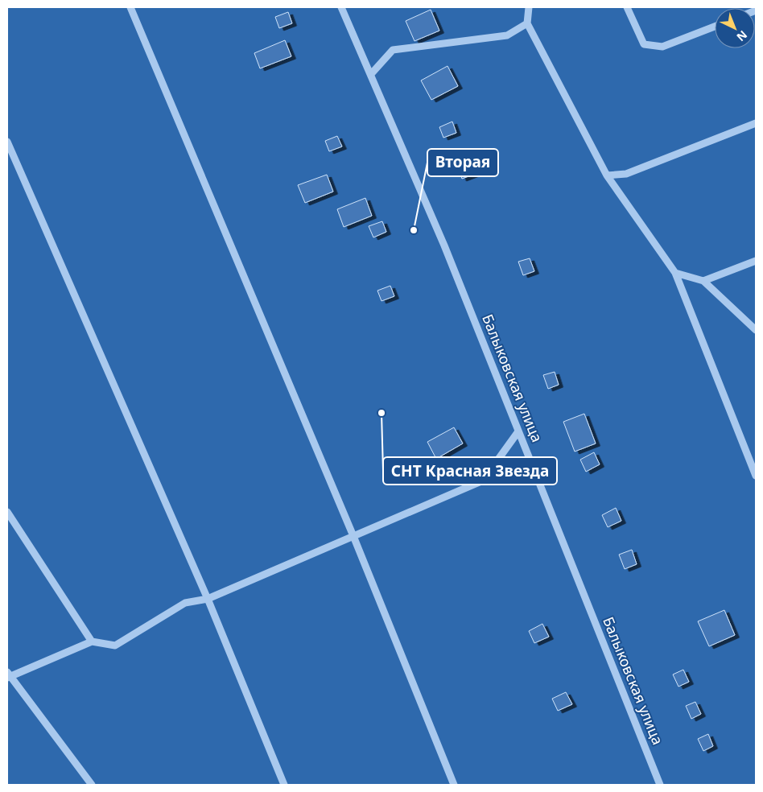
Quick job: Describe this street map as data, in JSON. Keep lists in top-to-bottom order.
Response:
{
  "streets": {
    "street": ["Балыковская улица"]
  },
  "places": ["Вторая", "СНТ Красная Звезда"],
  "north": "bottom right"
}
